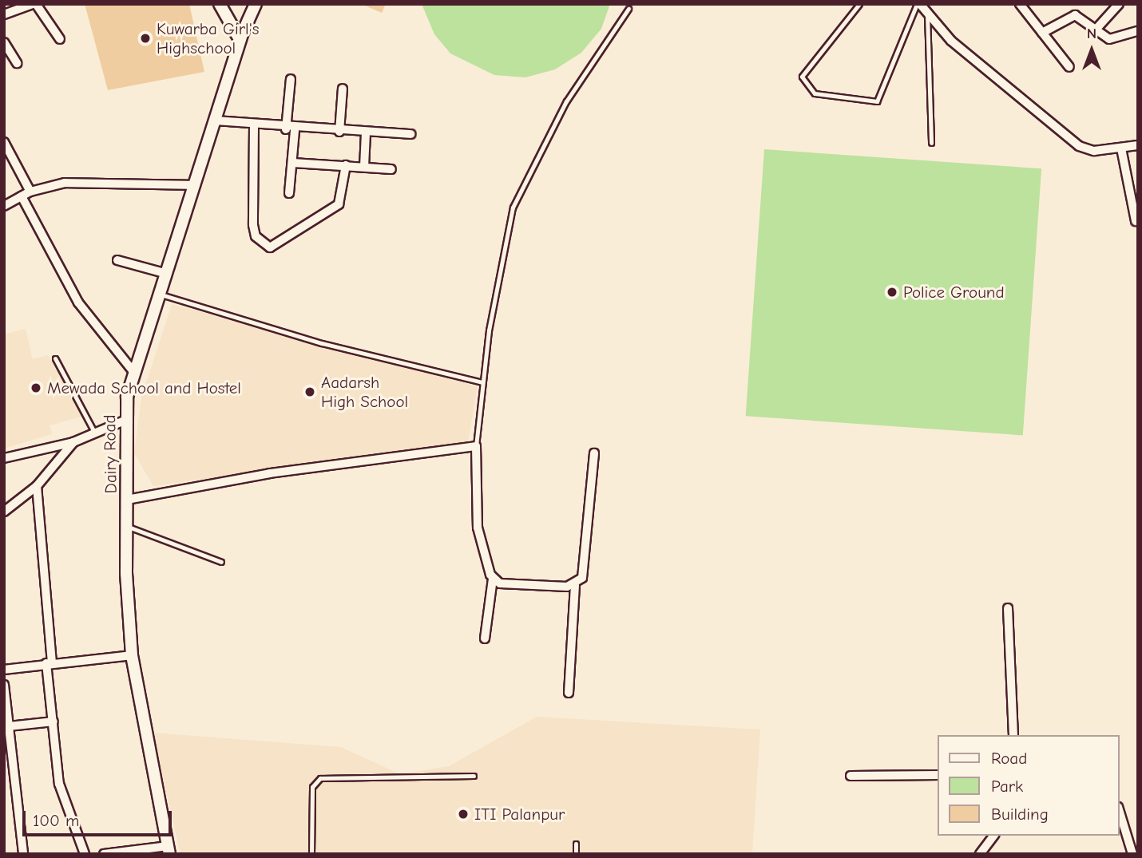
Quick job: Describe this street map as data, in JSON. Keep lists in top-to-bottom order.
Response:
{
  "streets": {
    "street": ["Dairy Road"]
  },
  "places": [
    "Kuwarba Girl's Highschool",
    "Police Ground",
    "Mewada School and Hostel",
    "Aadarsh High School",
    "ITI Palanpur"
  ],
  "legend": ["Road", "Park", "Building"],
  "scale_bar": "100 m",
  "north": "top"
}
